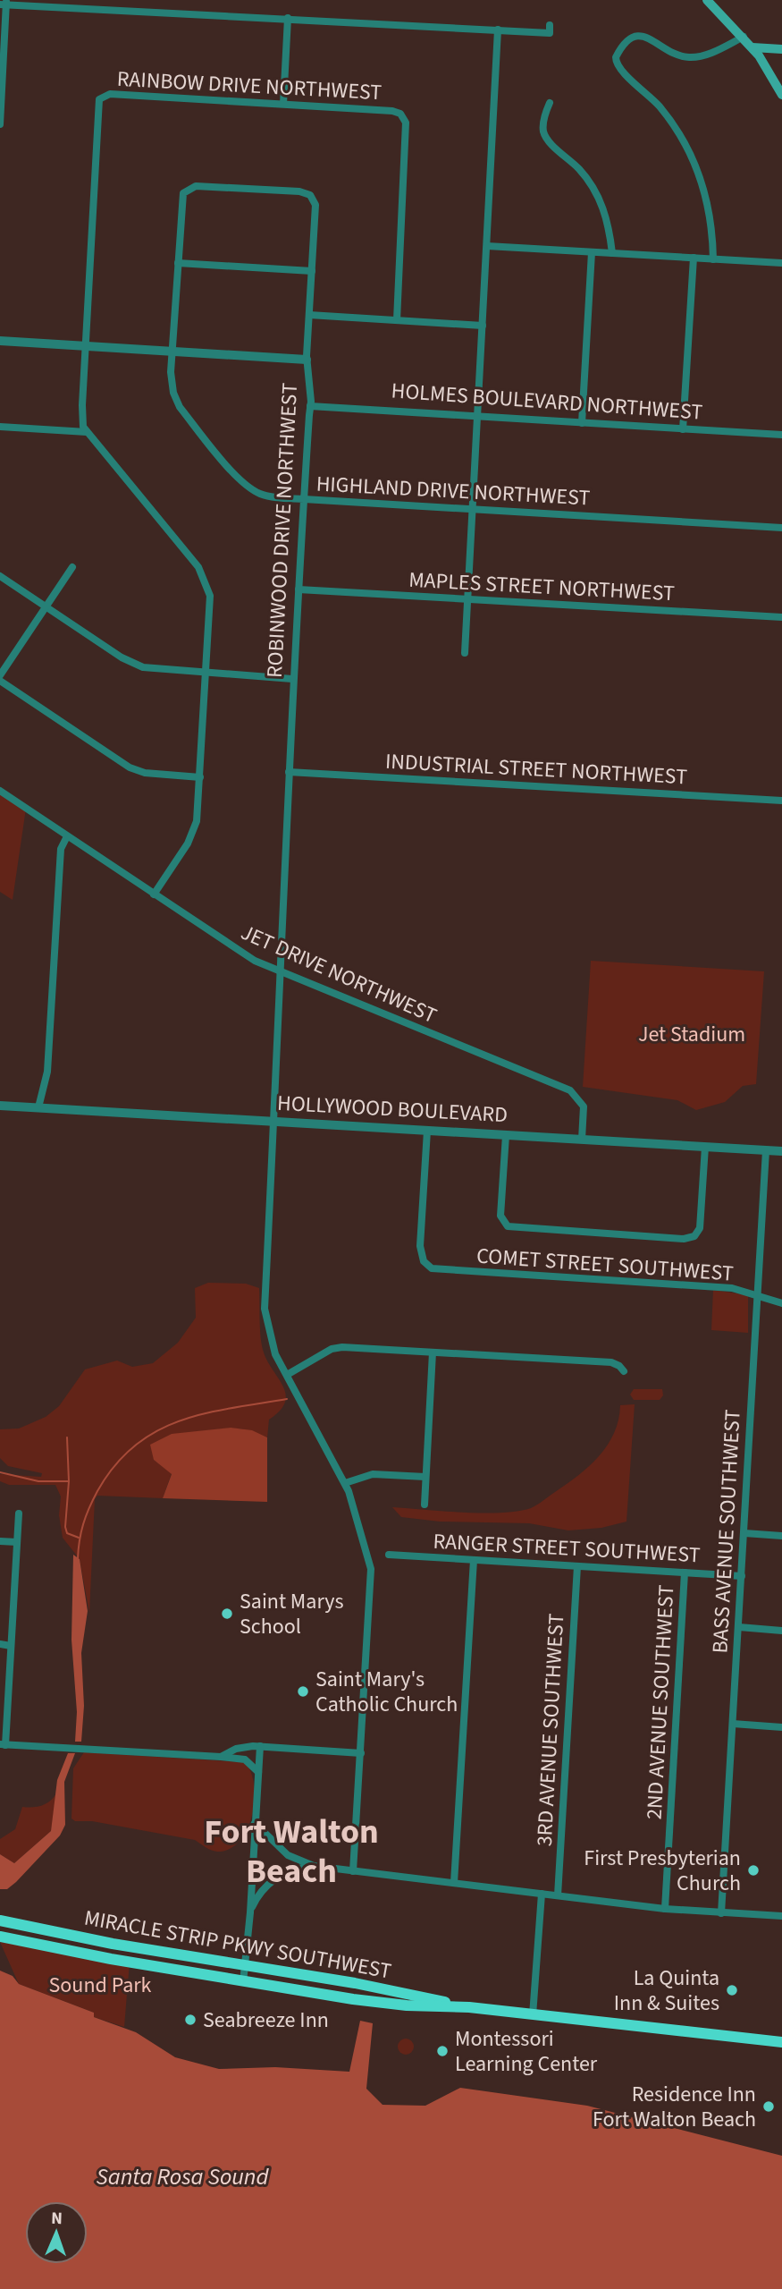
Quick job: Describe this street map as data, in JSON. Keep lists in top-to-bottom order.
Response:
{
  "streets": {
    "highway": ["MIRACLE STRIP PKWY SOUTHWEST"],
    "street": [
      "RAINBOW DRIVE NORTHWEST",
      "HOLMES BOULEVARD NORTHWEST",
      "HIGHLAND DRIVE NORTHWEST",
      "ROBINWOOD DRIVE NORTHWEST",
      "MAPLES STREET NORTHWEST",
      "INDUSTRIAL STREET NORTHWEST",
      "JET DRIVE NORTHWEST",
      "HOLLYWOOD BOULEVARD",
      "COMET STREET SOUTHWEST",
      "BASS AVENUE SOUTHWEST",
      "RANGER STREET SOUTHWEST",
      "2ND AVENUE SOUTHWEST",
      "3RD AVENUE SOUTHWEST"
    ]
  },
  "crossings": [
    ["HOLMES BOULEVARD NORTHWEST", "ROBINWOOD DRIVE NORTHWEST"],
    ["HIGHLAND DRIVE NORTHWEST", "ROBINWOOD DRIVE NORTHWEST"],
    ["ROBINWOOD DRIVE NORTHWEST", "MAPLES STREET NORTHWEST"],
    ["ROBINWOOD DRIVE NORTHWEST", "INDUSTRIAL STREET NORTHWEST"],
    ["ROBINWOOD DRIVE NORTHWEST", "JET DRIVE NORTHWEST"],
    ["ROBINWOOD DRIVE NORTHWEST", "HOLLYWOOD BOULEVARD"],
    ["JET DRIVE NORTHWEST", "HOLLYWOOD BOULEVARD"],
    ["HOLLYWOOD BOULEVARD", "COMET STREET SOUTHWEST"],
    ["HOLLYWOOD BOULEVARD", "BASS AVENUE SOUTHWEST"],
    ["COMET STREET SOUTHWEST", "BASS AVENUE SOUTHWEST"],
    ["BASS AVENUE SOUTHWEST", "RANGER STREET SOUTHWEST"],
    ["RANGER STREET SOUTHWEST", "2ND AVENUE SOUTHWEST"],
    ["RANGER STREET SOUTHWEST", "3RD AVENUE SOUTHWEST"]
  ],
  "districts": ["Fort Walton Beach"],
  "water": ["Santa Rosa Sound"],
  "parks": ["Jet Stadium", "Sound Park"],
  "places": [
    "Saint Marys School",
    "Saint Mary's Catholic Church",
    "First Presbyterian Church",
    "La Quinta Inn & Suites",
    "Seabreeze Inn",
    "Montessori Learning Center",
    "Residence Inn Fort Walton Beach"
  ],
  "north": "top"
}
